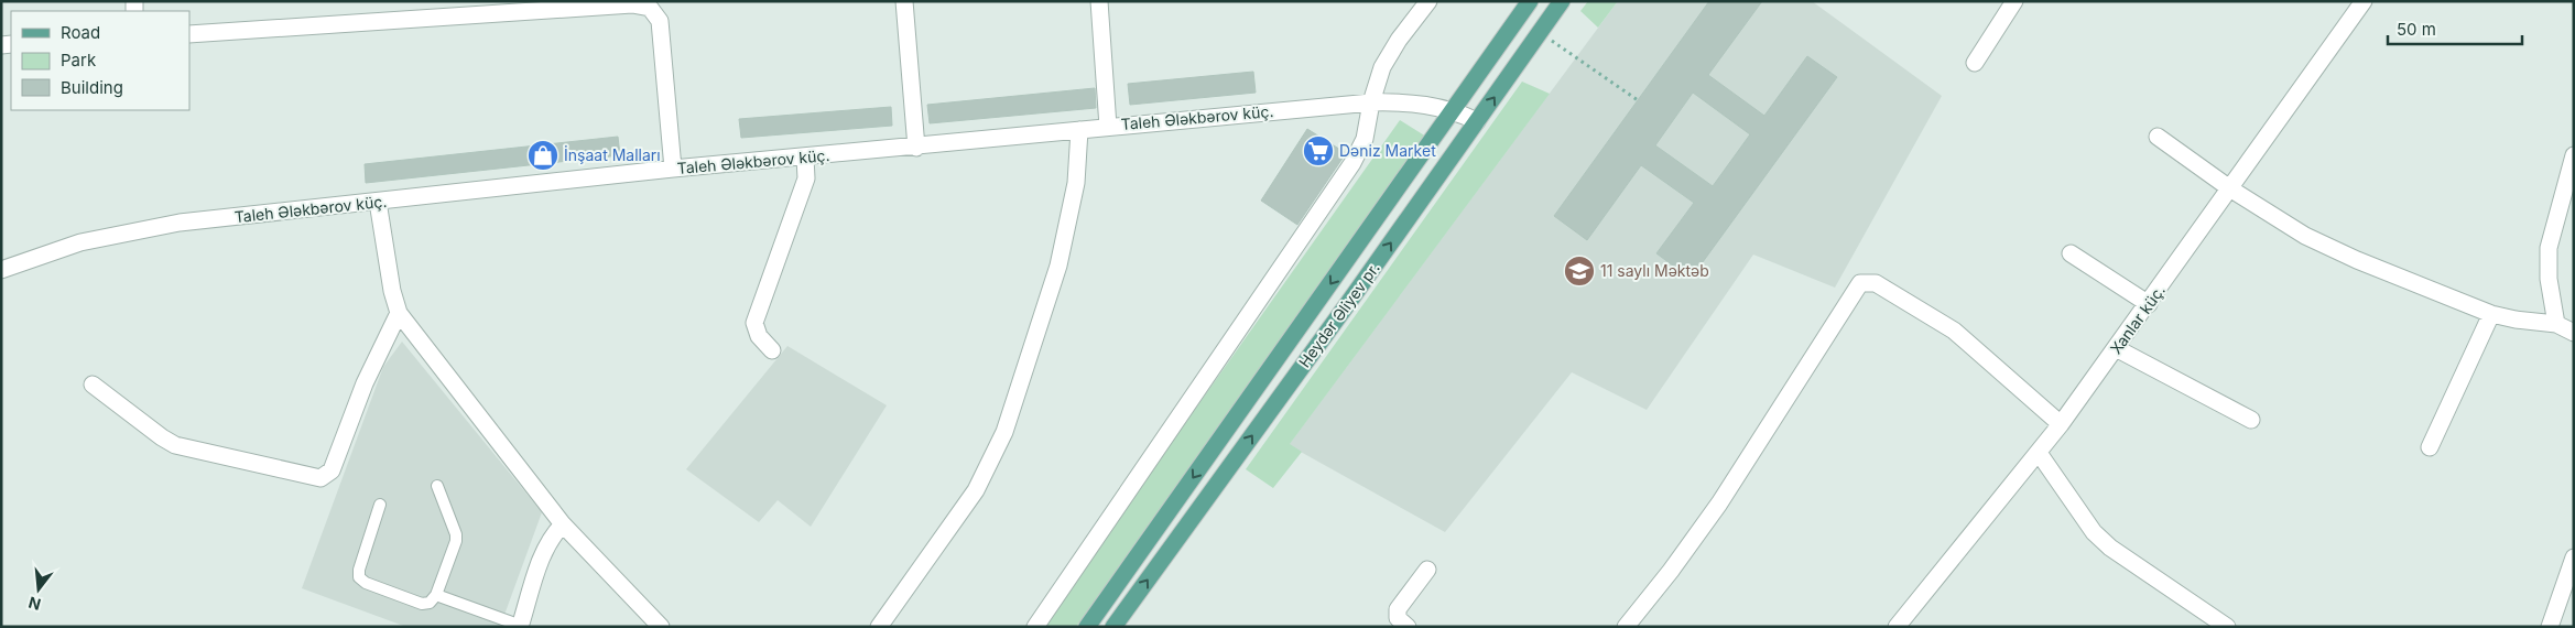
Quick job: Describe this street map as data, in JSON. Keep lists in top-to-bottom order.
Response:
{
  "streets": {
    "main road": ["Heydər Əliyev pr."],
    "street": ["Taleh Ələkbərov küç.", "Xanlar küç."]
  },
  "crossings": [
    ["Taleh Ələkbərov küç.", "Heydər Əliyev pr."]
  ],
  "places": {
    "supermarket": ["Dəniz Market"],
    "shop": ["İnşaat Malları"],
    "school or university": ["11 saylı Məktəb"]
  },
  "legend": ["Road", "Park", "Building"],
  "scale_bar": "50 m",
  "north": "bottom"
}
